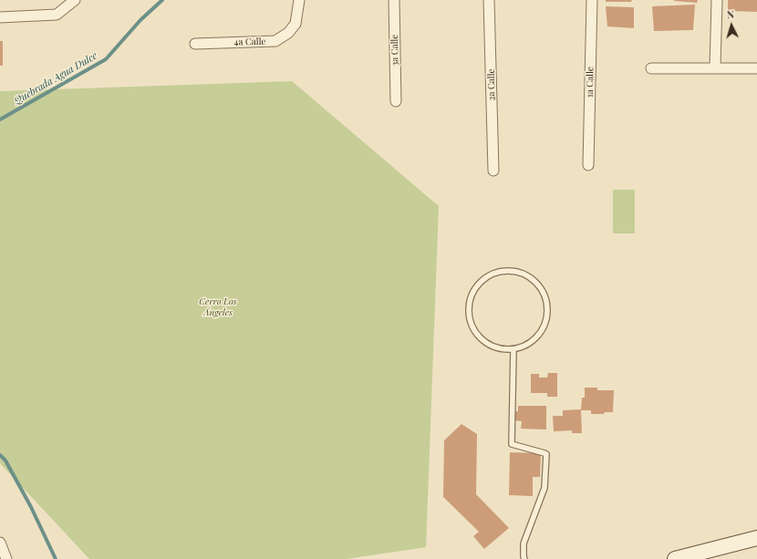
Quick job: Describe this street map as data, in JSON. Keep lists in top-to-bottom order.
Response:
{
  "streets": {
    "street": [
      "4a Calle",
      "3a Calle",
      "1a Calle",
      "2a Calle"
    ]
  },
  "water": ["Quebrada Agua Dulce"],
  "parks": ["Cerro Los Ángeles"],
  "north": "top"
}
